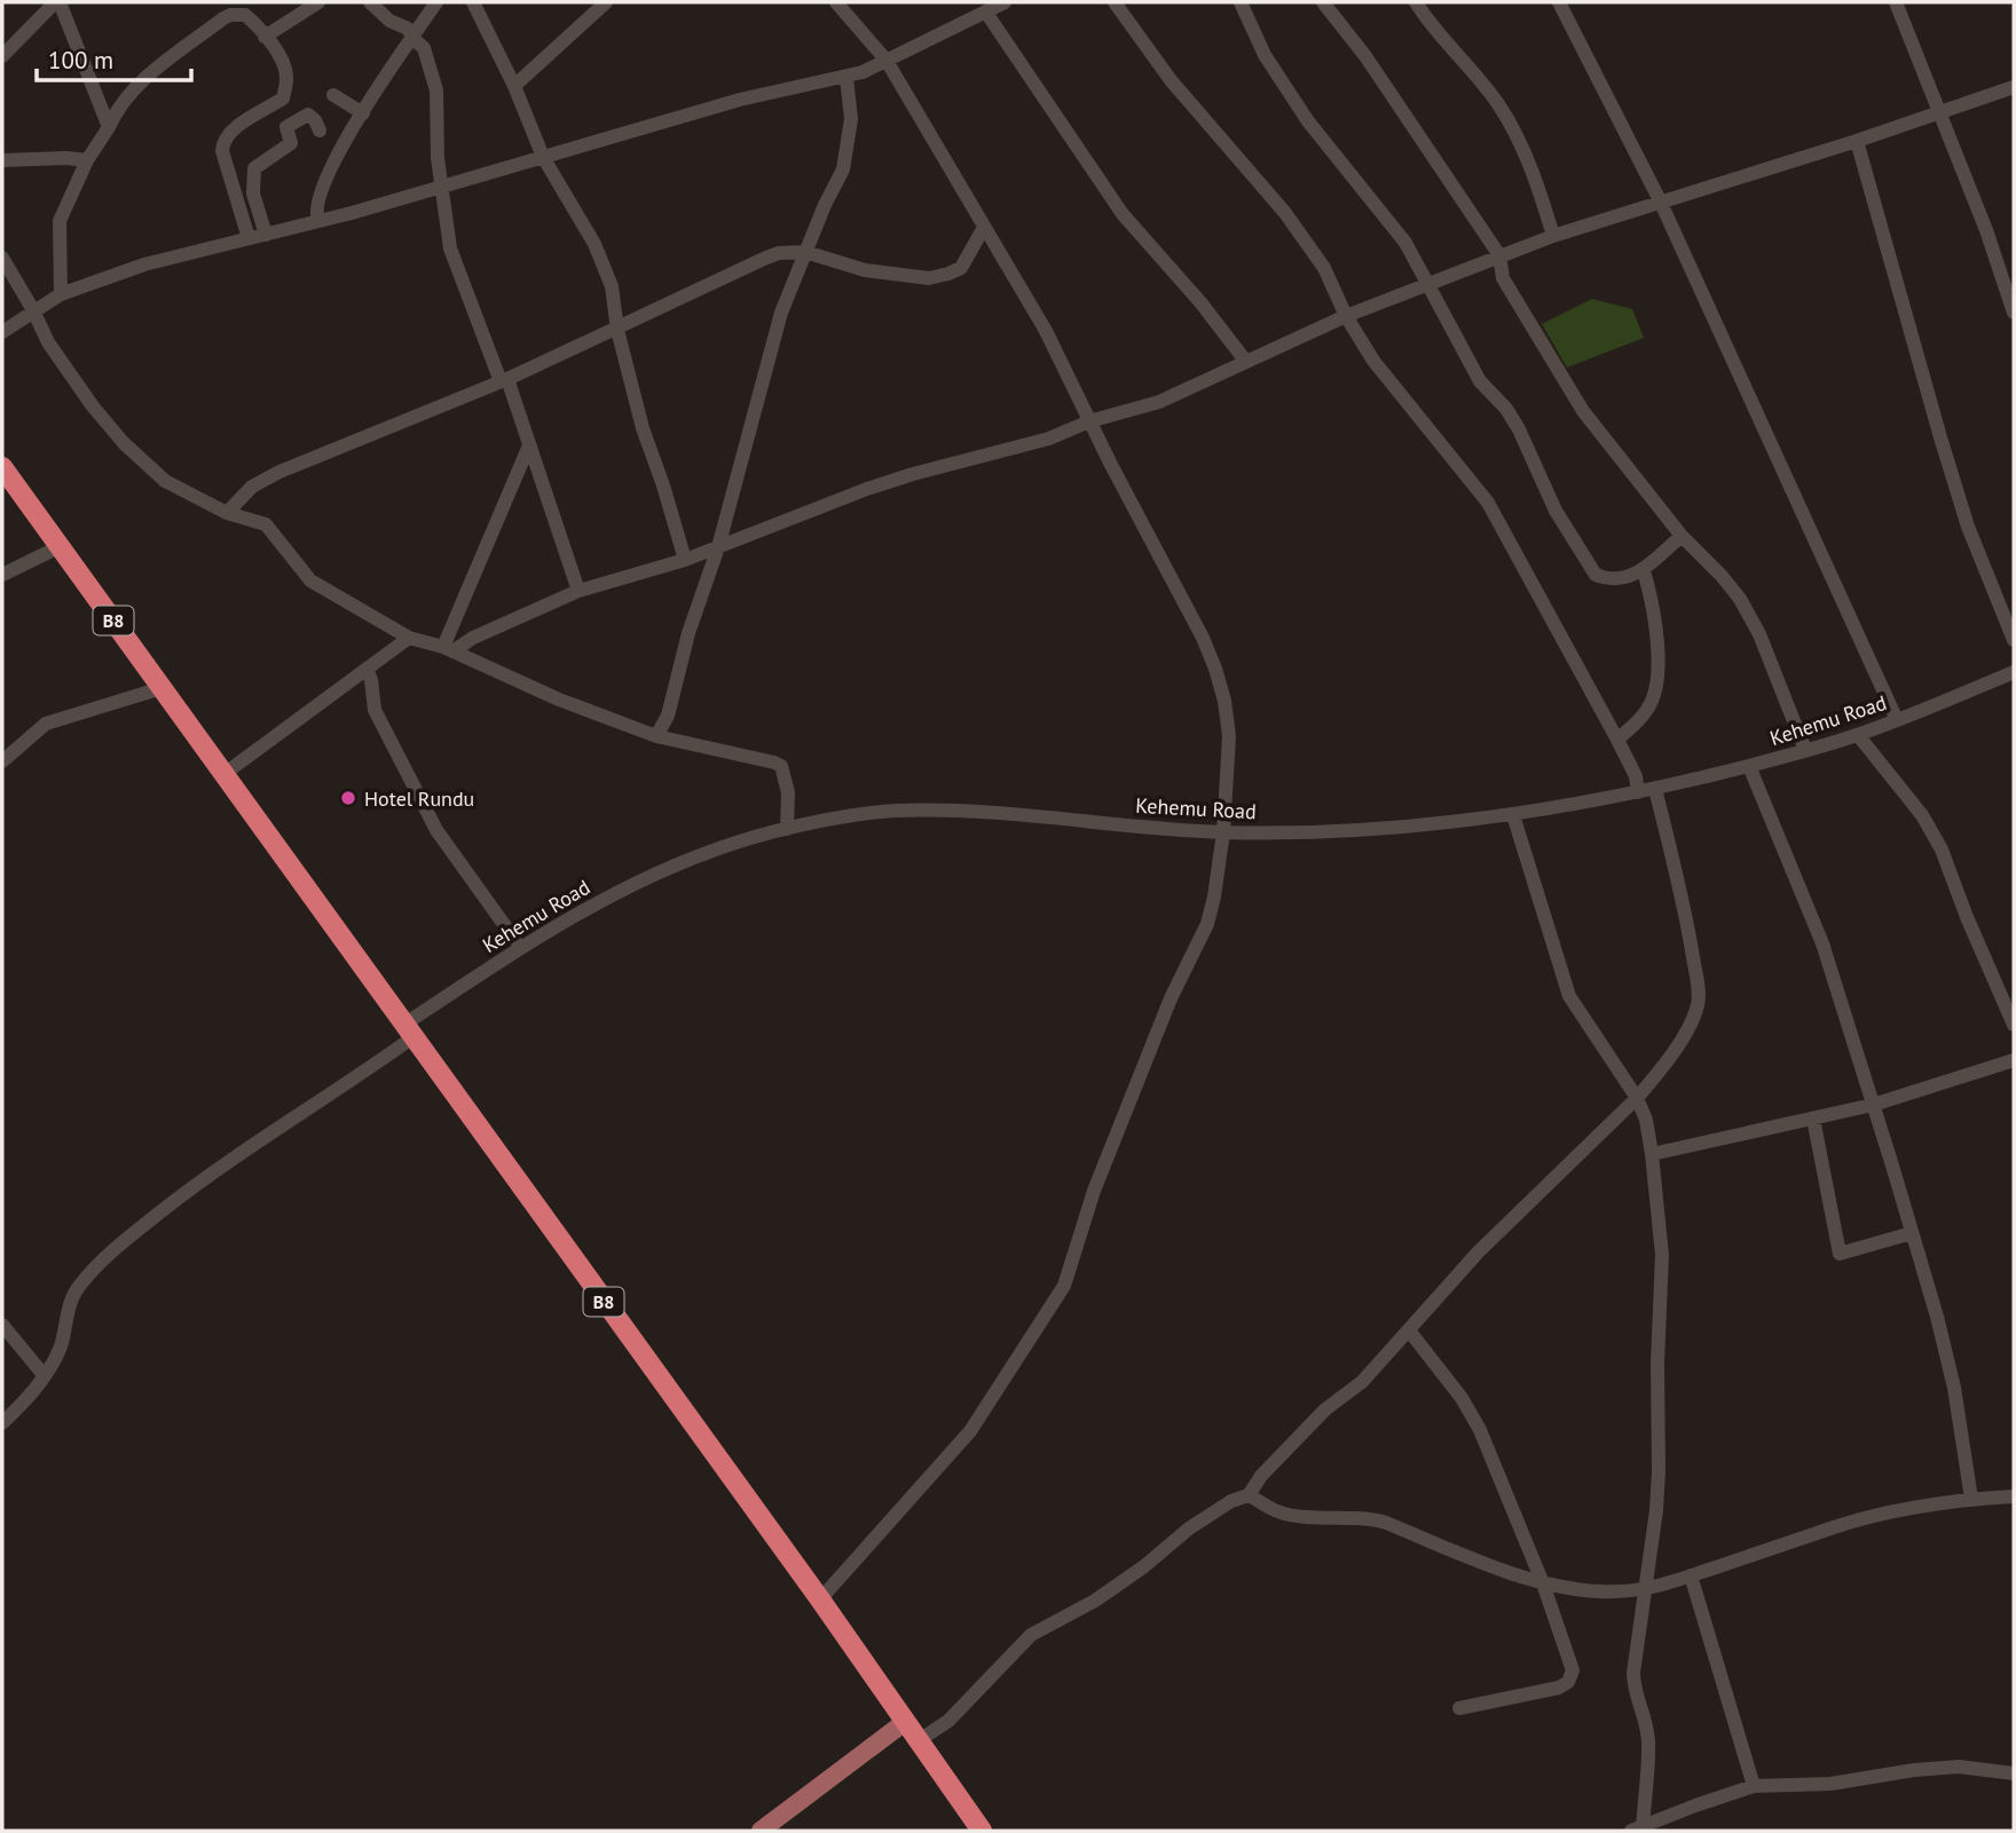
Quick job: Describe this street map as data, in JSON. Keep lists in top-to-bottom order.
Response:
{
  "streets": {
    "highway": ["B8"],
    "street": ["Kehemu Road"]
  },
  "crossings": [
    ["B8", "Kehemu Road"]
  ],
  "places": ["Hotel Rundu"],
  "scale_bar": "100 m"
}
